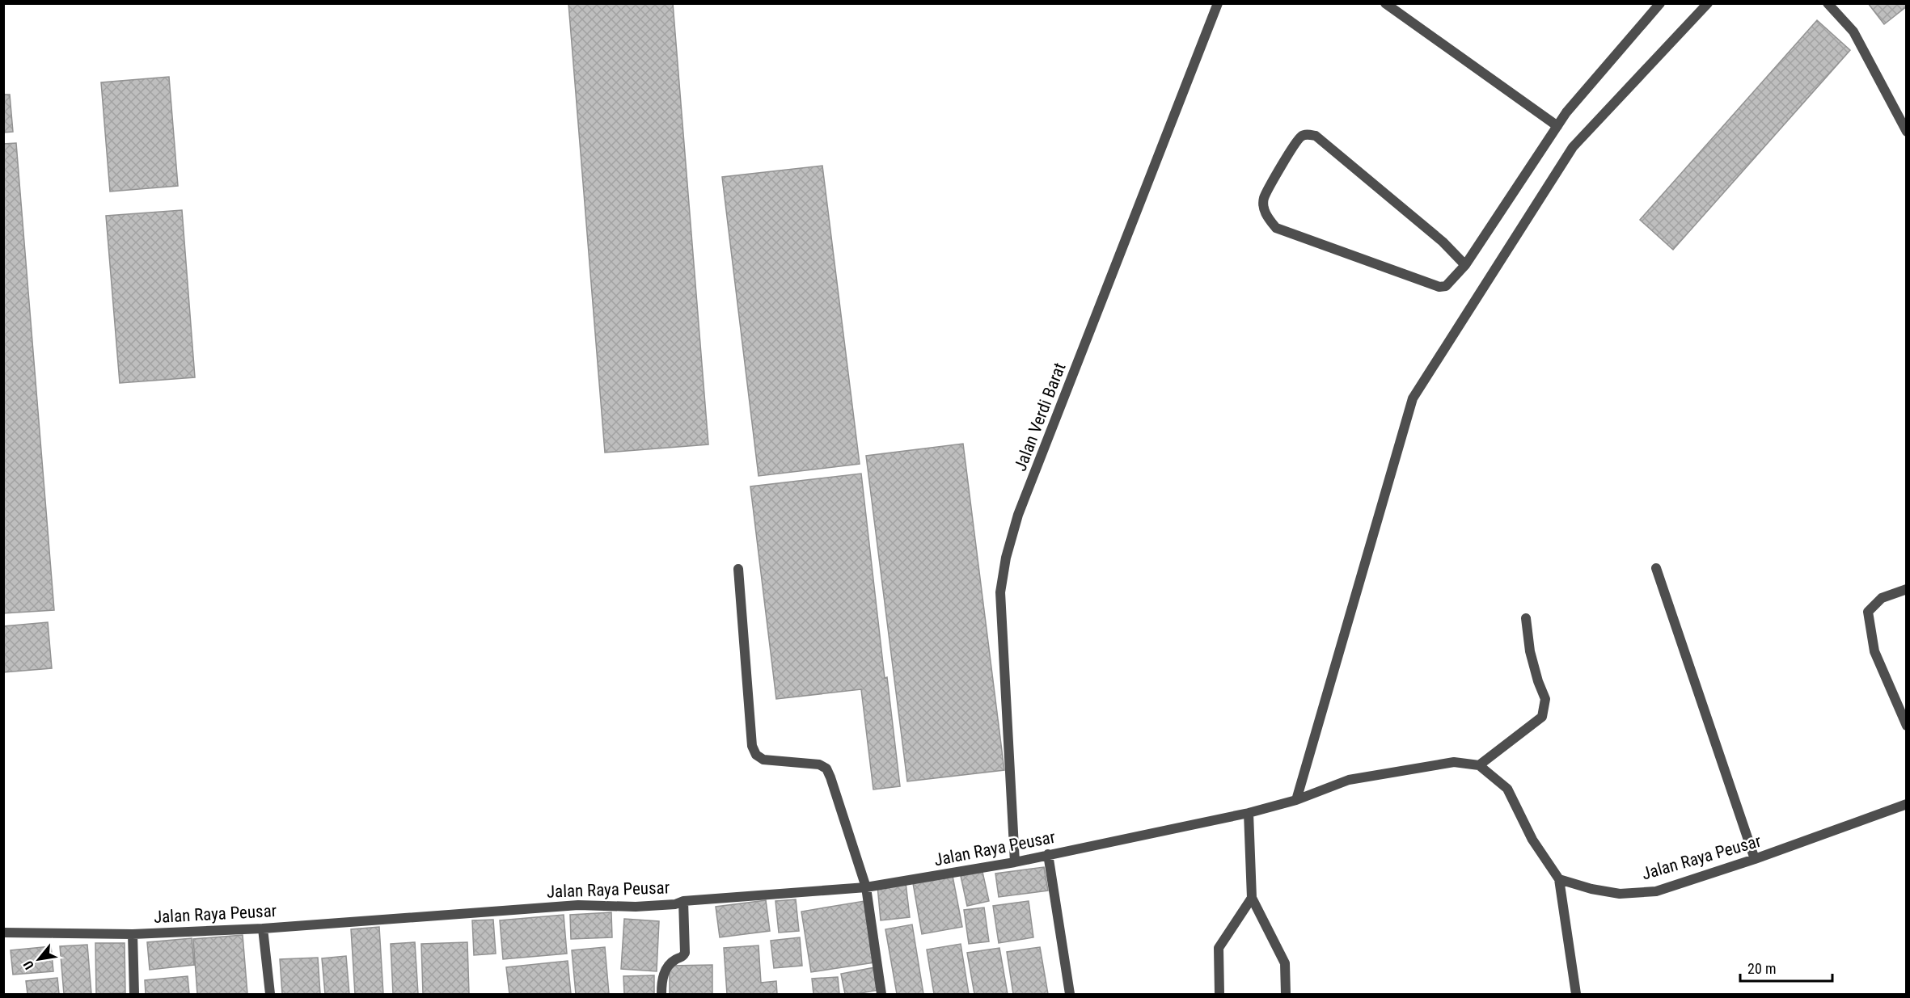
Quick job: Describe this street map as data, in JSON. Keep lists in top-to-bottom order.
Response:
{
  "streets": {
    "street": ["Jalan Verdi Barat", "Jalan Raya Peusar"]
  },
  "crossings": [
    ["Jalan Verdi Barat", "Jalan Raya Peusar"]
  ],
  "scale_bar": "20 m",
  "north": "bottom left"
}
